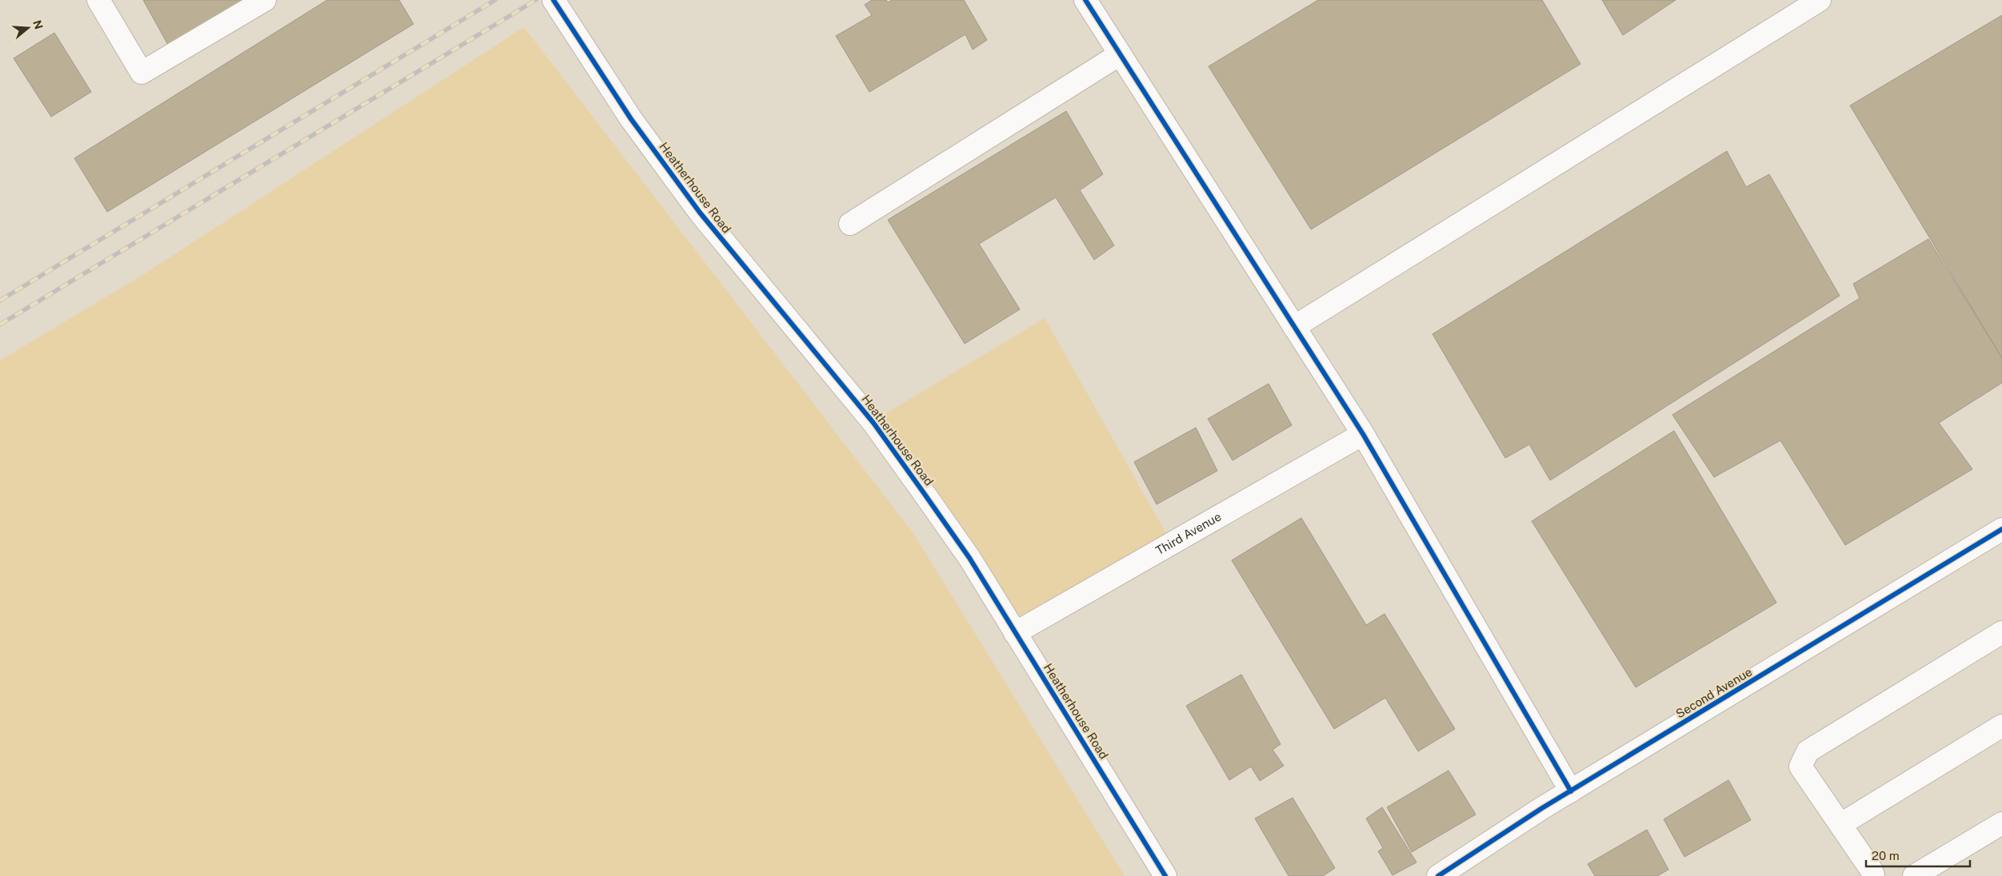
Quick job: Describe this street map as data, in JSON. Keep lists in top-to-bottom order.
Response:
{
  "streets": {
    "street": ["Heatherhouse Road", "Third Avenue", "Second Avenue"]
  },
  "crossings": [
    ["Heatherhouse Road", "Third Avenue"]
  ],
  "scale_bar": "20 m",
  "north": "right"
}
